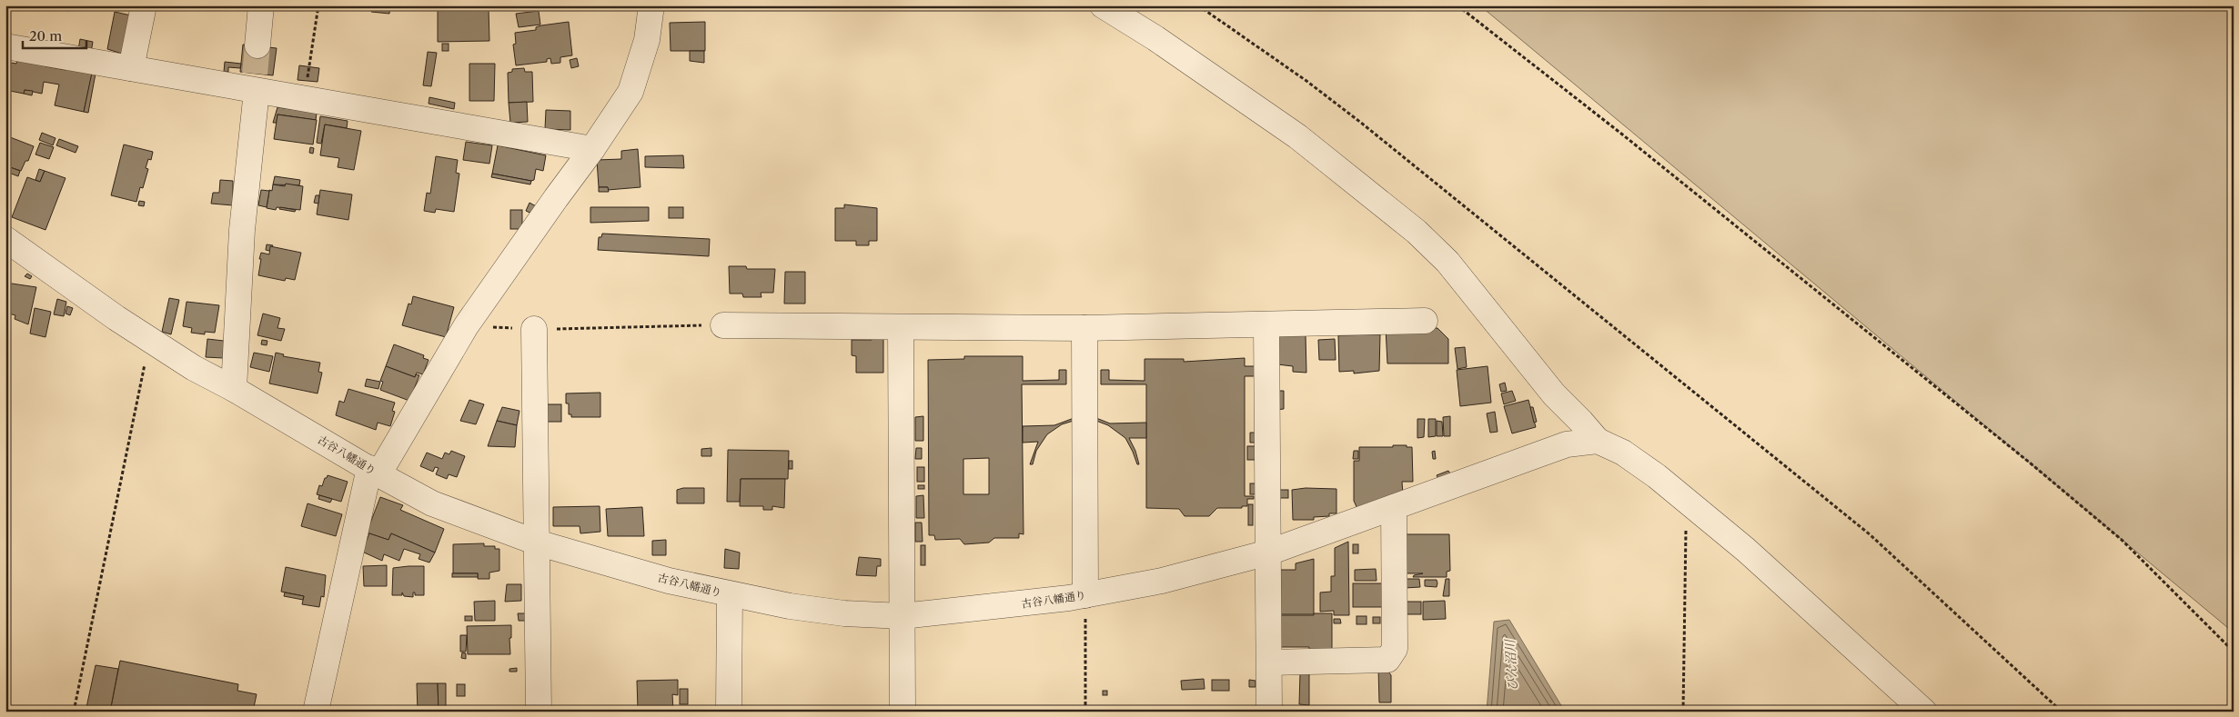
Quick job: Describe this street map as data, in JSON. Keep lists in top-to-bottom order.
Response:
{
  "streets": {
    "street": ["古谷八幡通り"]
  },
  "water": ["びん沼川"],
  "scale_bar": "20 m"
}
